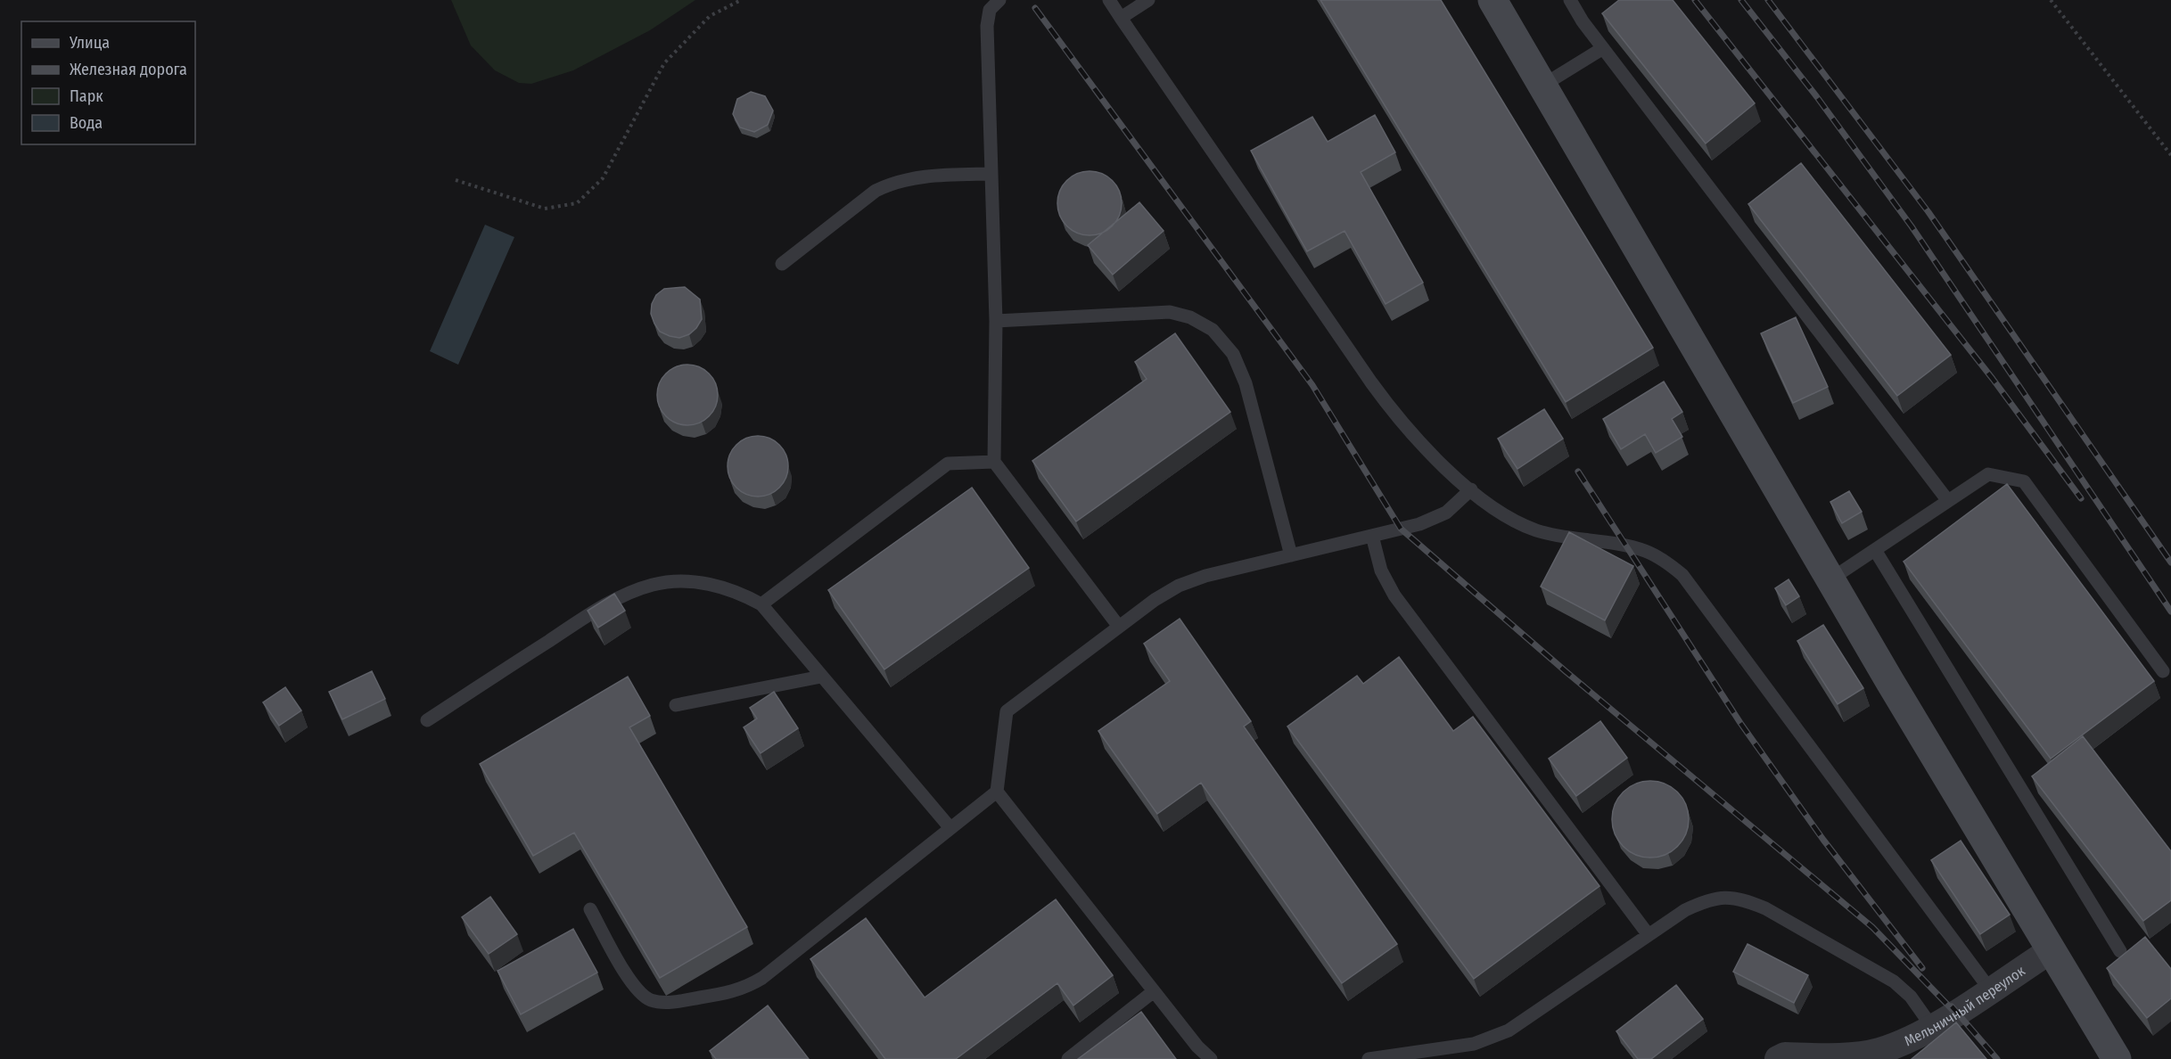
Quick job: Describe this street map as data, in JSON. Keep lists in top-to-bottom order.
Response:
{
  "streets": {
    "street": ["Мельничный переулок"]
  },
  "legend": [
    "Улица",
    "Железная дорога",
    "Парк",
    "Вода"
  ]
}
